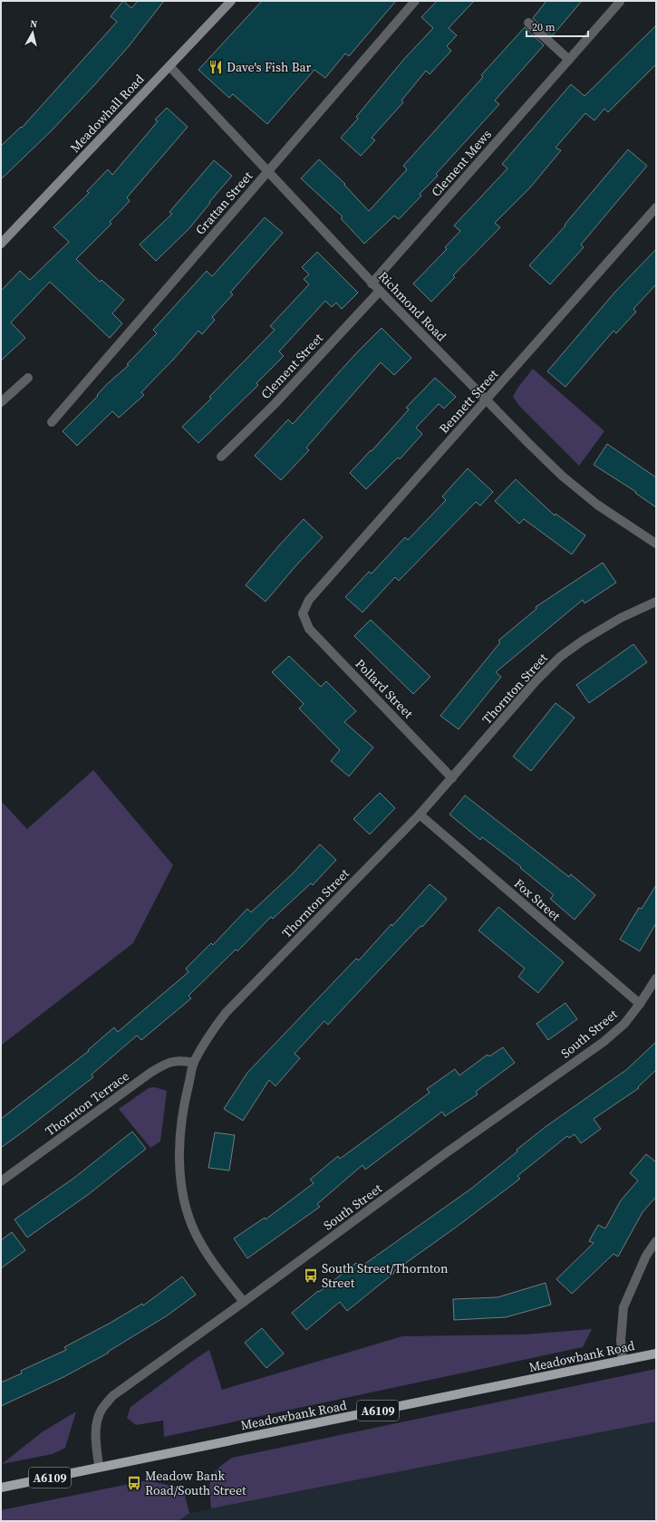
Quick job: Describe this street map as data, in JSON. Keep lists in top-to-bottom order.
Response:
{
  "streets": {
    "main road": ["Meadowbank Road", "A6109"],
    "street": [
      "Meadowhall Road",
      "Clement Mews",
      "Grattan Street",
      "Richmond Road",
      "Clement Street",
      "Bennett Street",
      "Pollard Street",
      "Thornton Street",
      "Fox Street",
      "South Street",
      "Thornton Terrace"
    ]
  },
  "crossings": [
    ["Meadowhall Road", "Richmond Road"],
    ["Clement Mews", "Richmond Road"],
    ["Grattan Street", "Richmond Road"],
    ["Richmond Road", "Clement Street"],
    ["Richmond Road", "Bennett Street"],
    ["Bennett Street", "Pollard Street"],
    ["Pollard Street", "Thornton Street"],
    ["Thornton Street", "Fox Street"],
    ["Thornton Street", "South Street"],
    ["Thornton Street", "Thornton Terrace"],
    ["Fox Street", "South Street"],
    ["South Street", "Meadowbank Road"]
  ],
  "places": {
    "restaurant": ["Dave's Fish Bar"],
    "bus stop": ["South Street/Thornton Street", "Meadow Bank Road/South Street"]
  },
  "scale_bar": "20 m",
  "north": "top"
}
